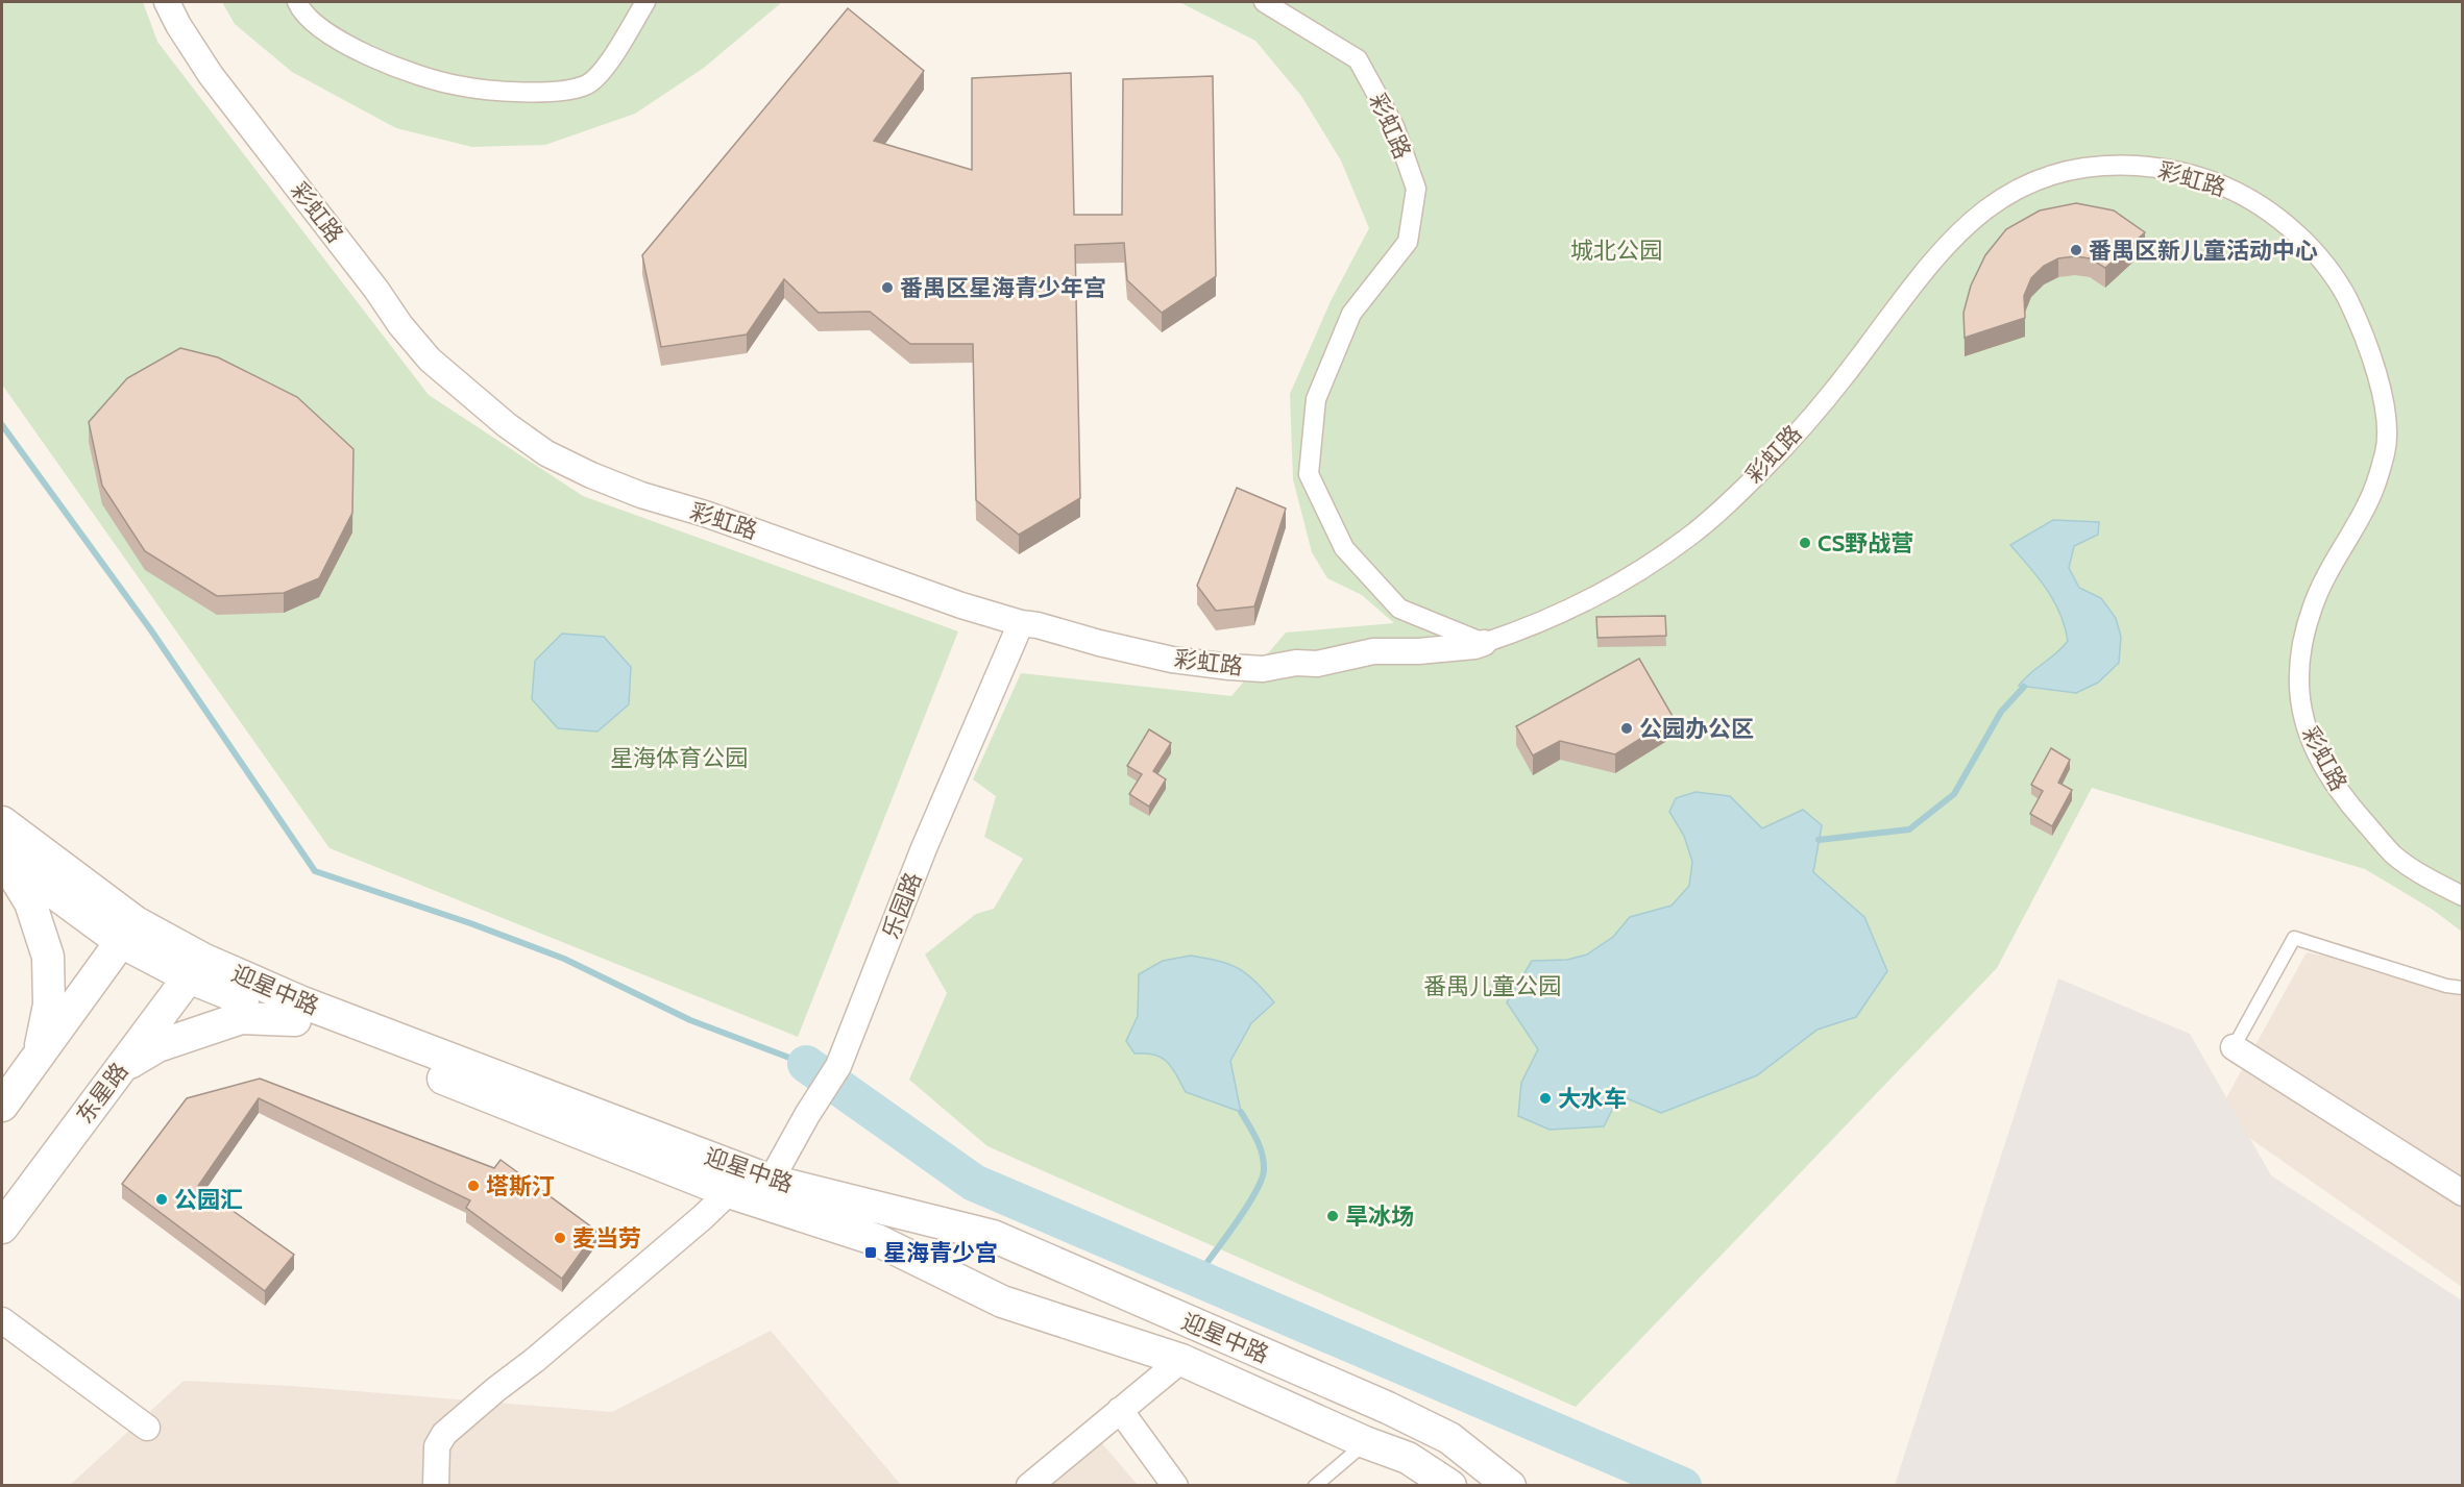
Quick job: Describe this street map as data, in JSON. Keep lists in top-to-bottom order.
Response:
{
  "streets": {
    "street": [
      "彩虹路",
      "乐园路",
      "迎星中路",
      "东星路"
    ]
  },
  "crossings": [
    ["彩虹路", "乐园路"],
    ["乐园路", "迎星中路"],
    ["迎星中路", "东星路"]
  ],
  "parks": ["城北公园", "星海体育公园", "番禺儿童公园"],
  "places": {
    "other": [
      "番禺区新儿童活动中心",
      "番禺区星海青少年宫",
      "CS野战营",
      "公园办公区",
      "大水车",
      "塔斯汀",
      "公园汇",
      "旱冰场",
      "麦当劳"
    ],
    "transit": ["星海青少宫"]
  }
}
